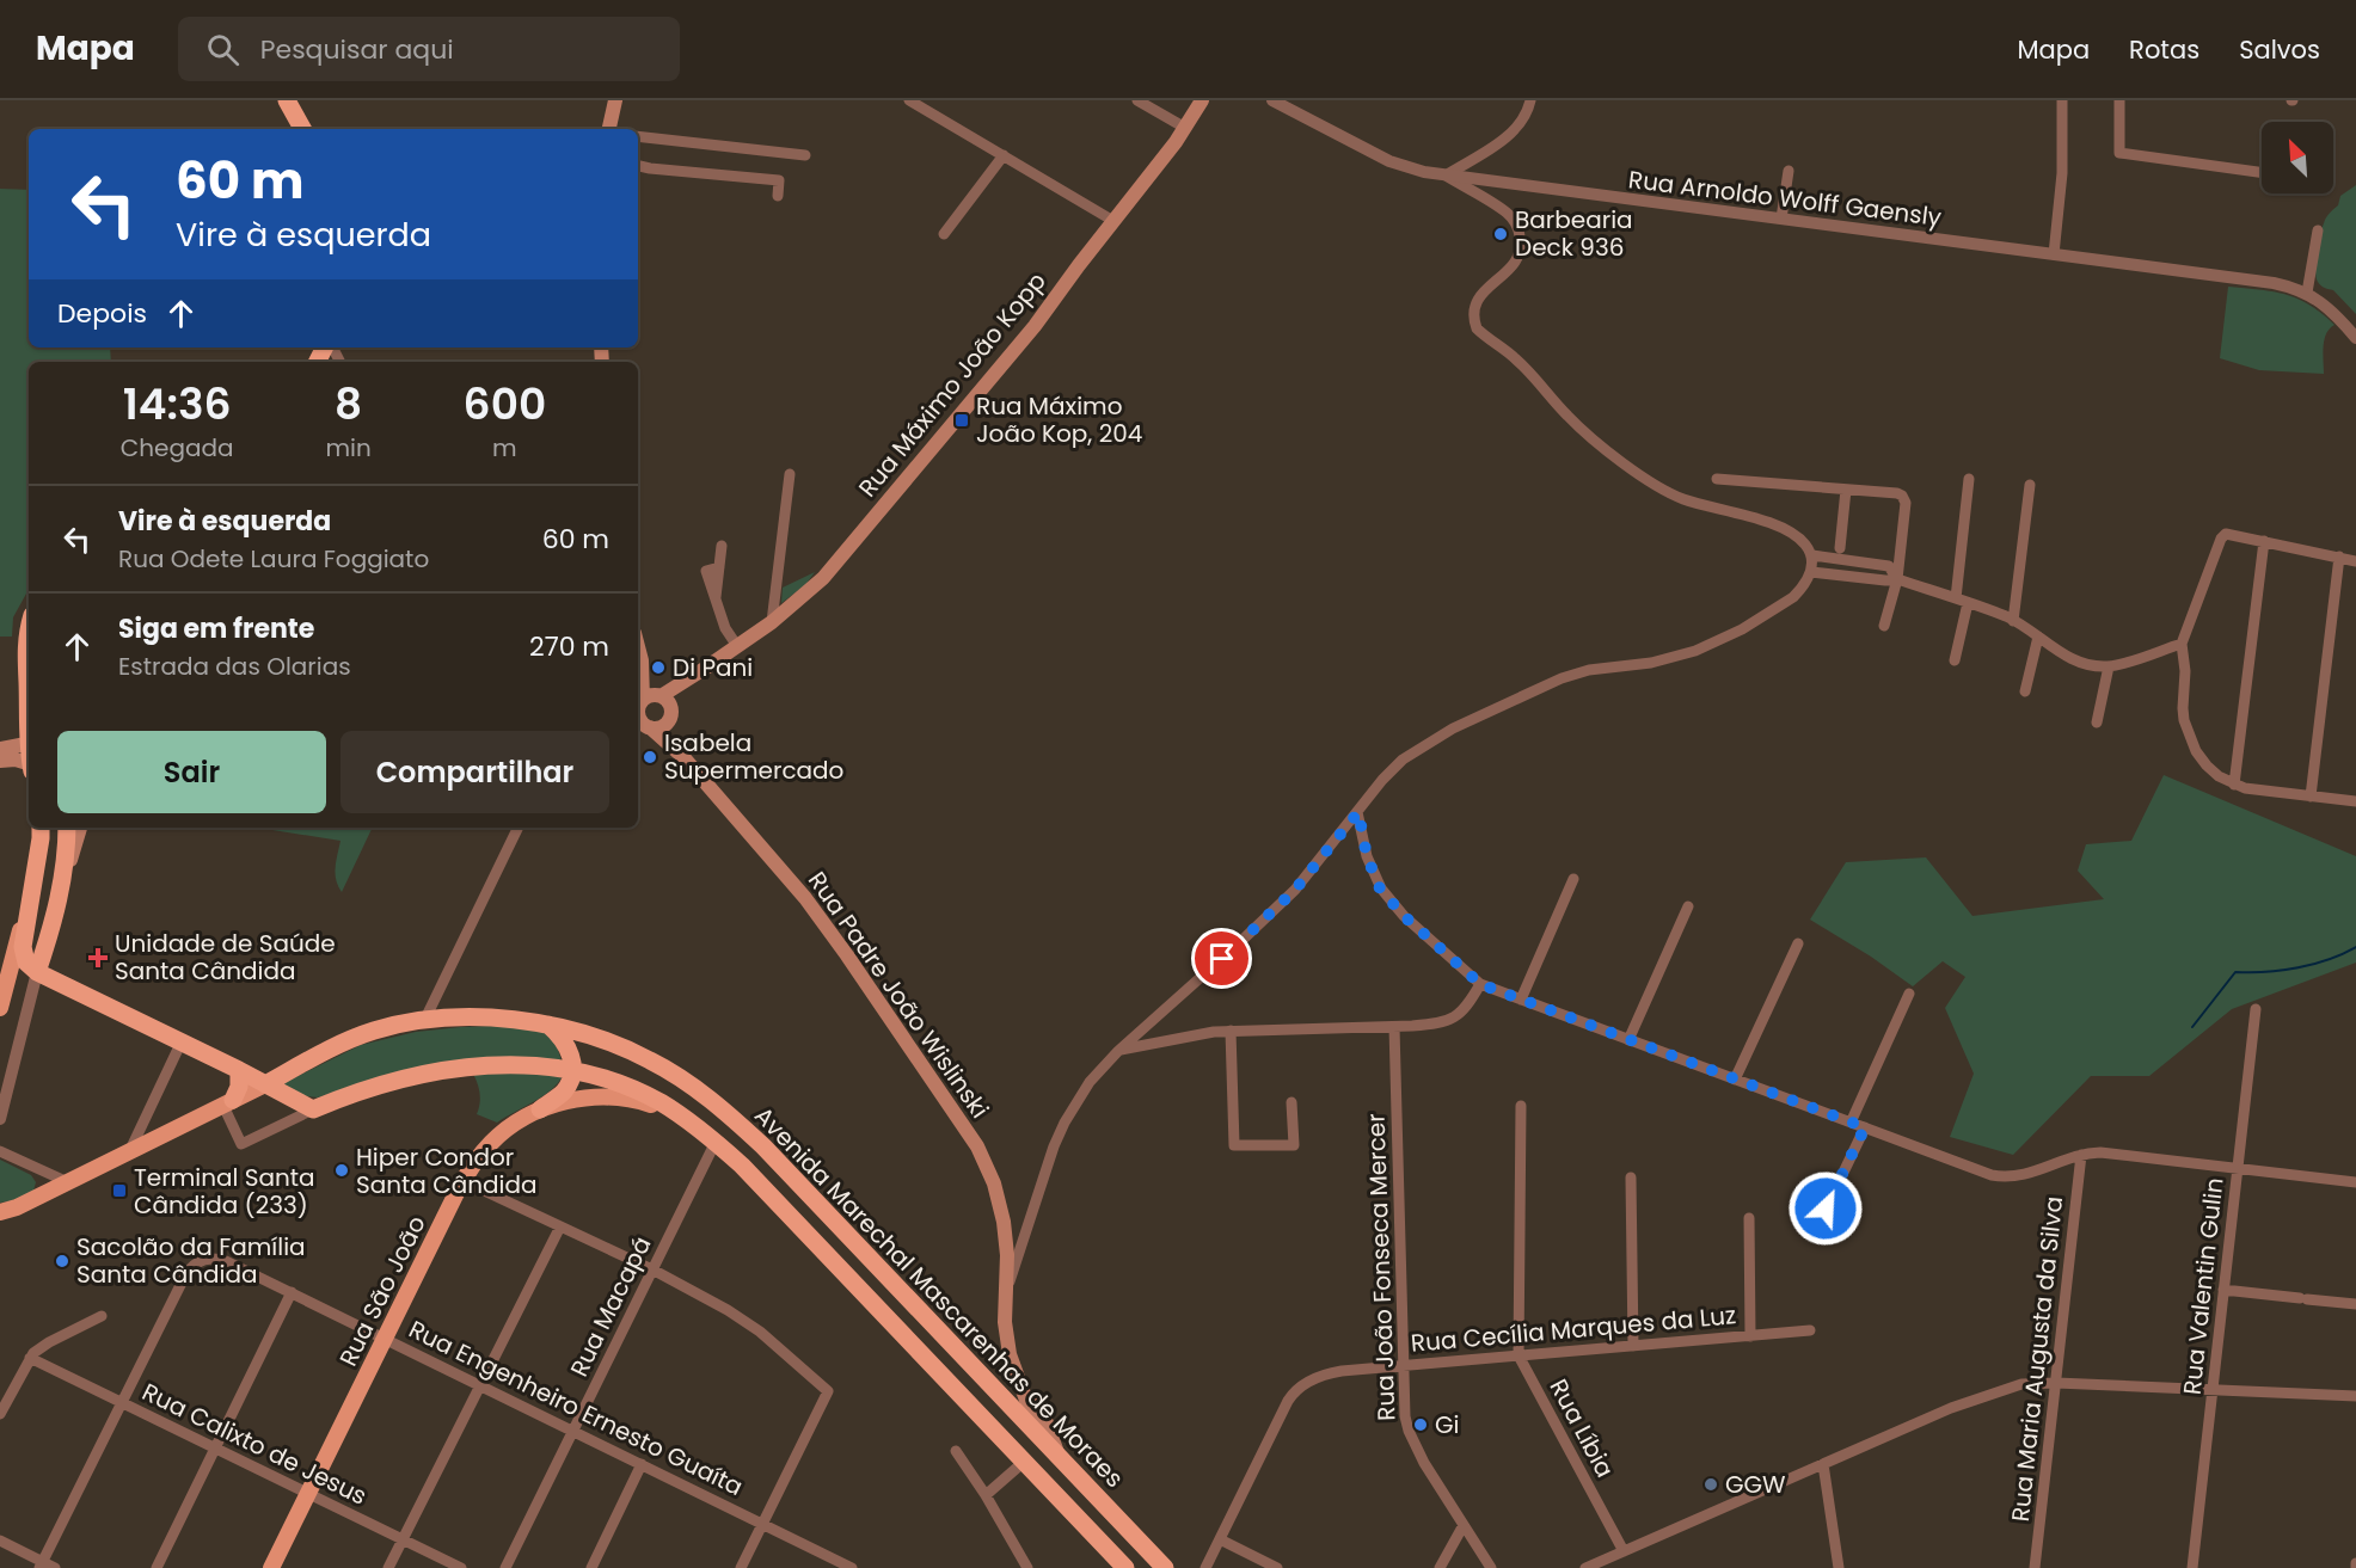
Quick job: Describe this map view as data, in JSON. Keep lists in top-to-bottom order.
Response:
{
  "streets": {
    "highway": ["Avenida Marechal Mascarenhas de Moraes"],
    "main road": ["Rua Máximo João Kopp", "Rua Padre João Wislinski", "Rua São João"],
    "street": [
      "Rua Arnoldo Wolff Gaensly",
      "Rua João Fonseca Mercer",
      "Rua Valentin Gulin",
      "Rua Macapá",
      "Rua Cecília Marques da Luz",
      "Rua Maria Augusta da Silva",
      "Rua Engenheiro Ernesto Guaíta",
      "Rua Líbia",
      "Rua Calixto de Jesus"
    ]
  },
  "crossings": [
    ["Rua Máximo João Kopp", "Rua Padre João Wislinski"],
    ["Rua João Fonseca Mercer", "Rua Cecília Marques da Luz"],
    ["Rua São João", "Rua Engenheiro Ernesto Guaíta"],
    ["Rua São João", "Rua Calixto de Jesus"],
    ["Rua Macapá", "Rua Engenheiro Ernesto Guaíta"],
    ["Rua Cecília Marques da Luz", "Rua Líbia"],
    ["Rua Engenheiro Ernesto Guaíta", "Rua Calixto de Jesus"]
  ],
  "places": {
    "other": [
      "Barbearia Deck 936",
      "Di Pani",
      "Isabela Supermercado",
      "Hiper Condor Santa Cândida",
      "Sacolão da Família Santa Cândida",
      "Gi",
      "GGW"
    ],
    "transit": ["Rua Máximo João Kop, 204", "Terminal Santa Cândida (233)"],
    "health": ["Unidade de Saúde Santa Cândida"]
  },
  "north": "top left",
  "page": {
    "header": "Mapa",
    "search": "Pesquisar aqui",
    "nav": ["Mapa", "Rotas", "Salvos"],
    "turn": ["60 m", "Vire à esquerda"],
    "then": "Depois",
    "eta": [
      "14:36",
      "Chegada",
      "8",
      "min",
      "600",
      "m"
    ],
    "list": [
      {
        "name": "Vire à esquerda",
        "note": "Rua Odete Laura Foggiato",
        "value": "60 m"
      },
      {
        "name": "Siga em frente",
        "note": "Estrada das Olarias",
        "value": "270 m"
      }
    ],
    "buttons": ["Sair", "Compartilhar"]
  }
}
